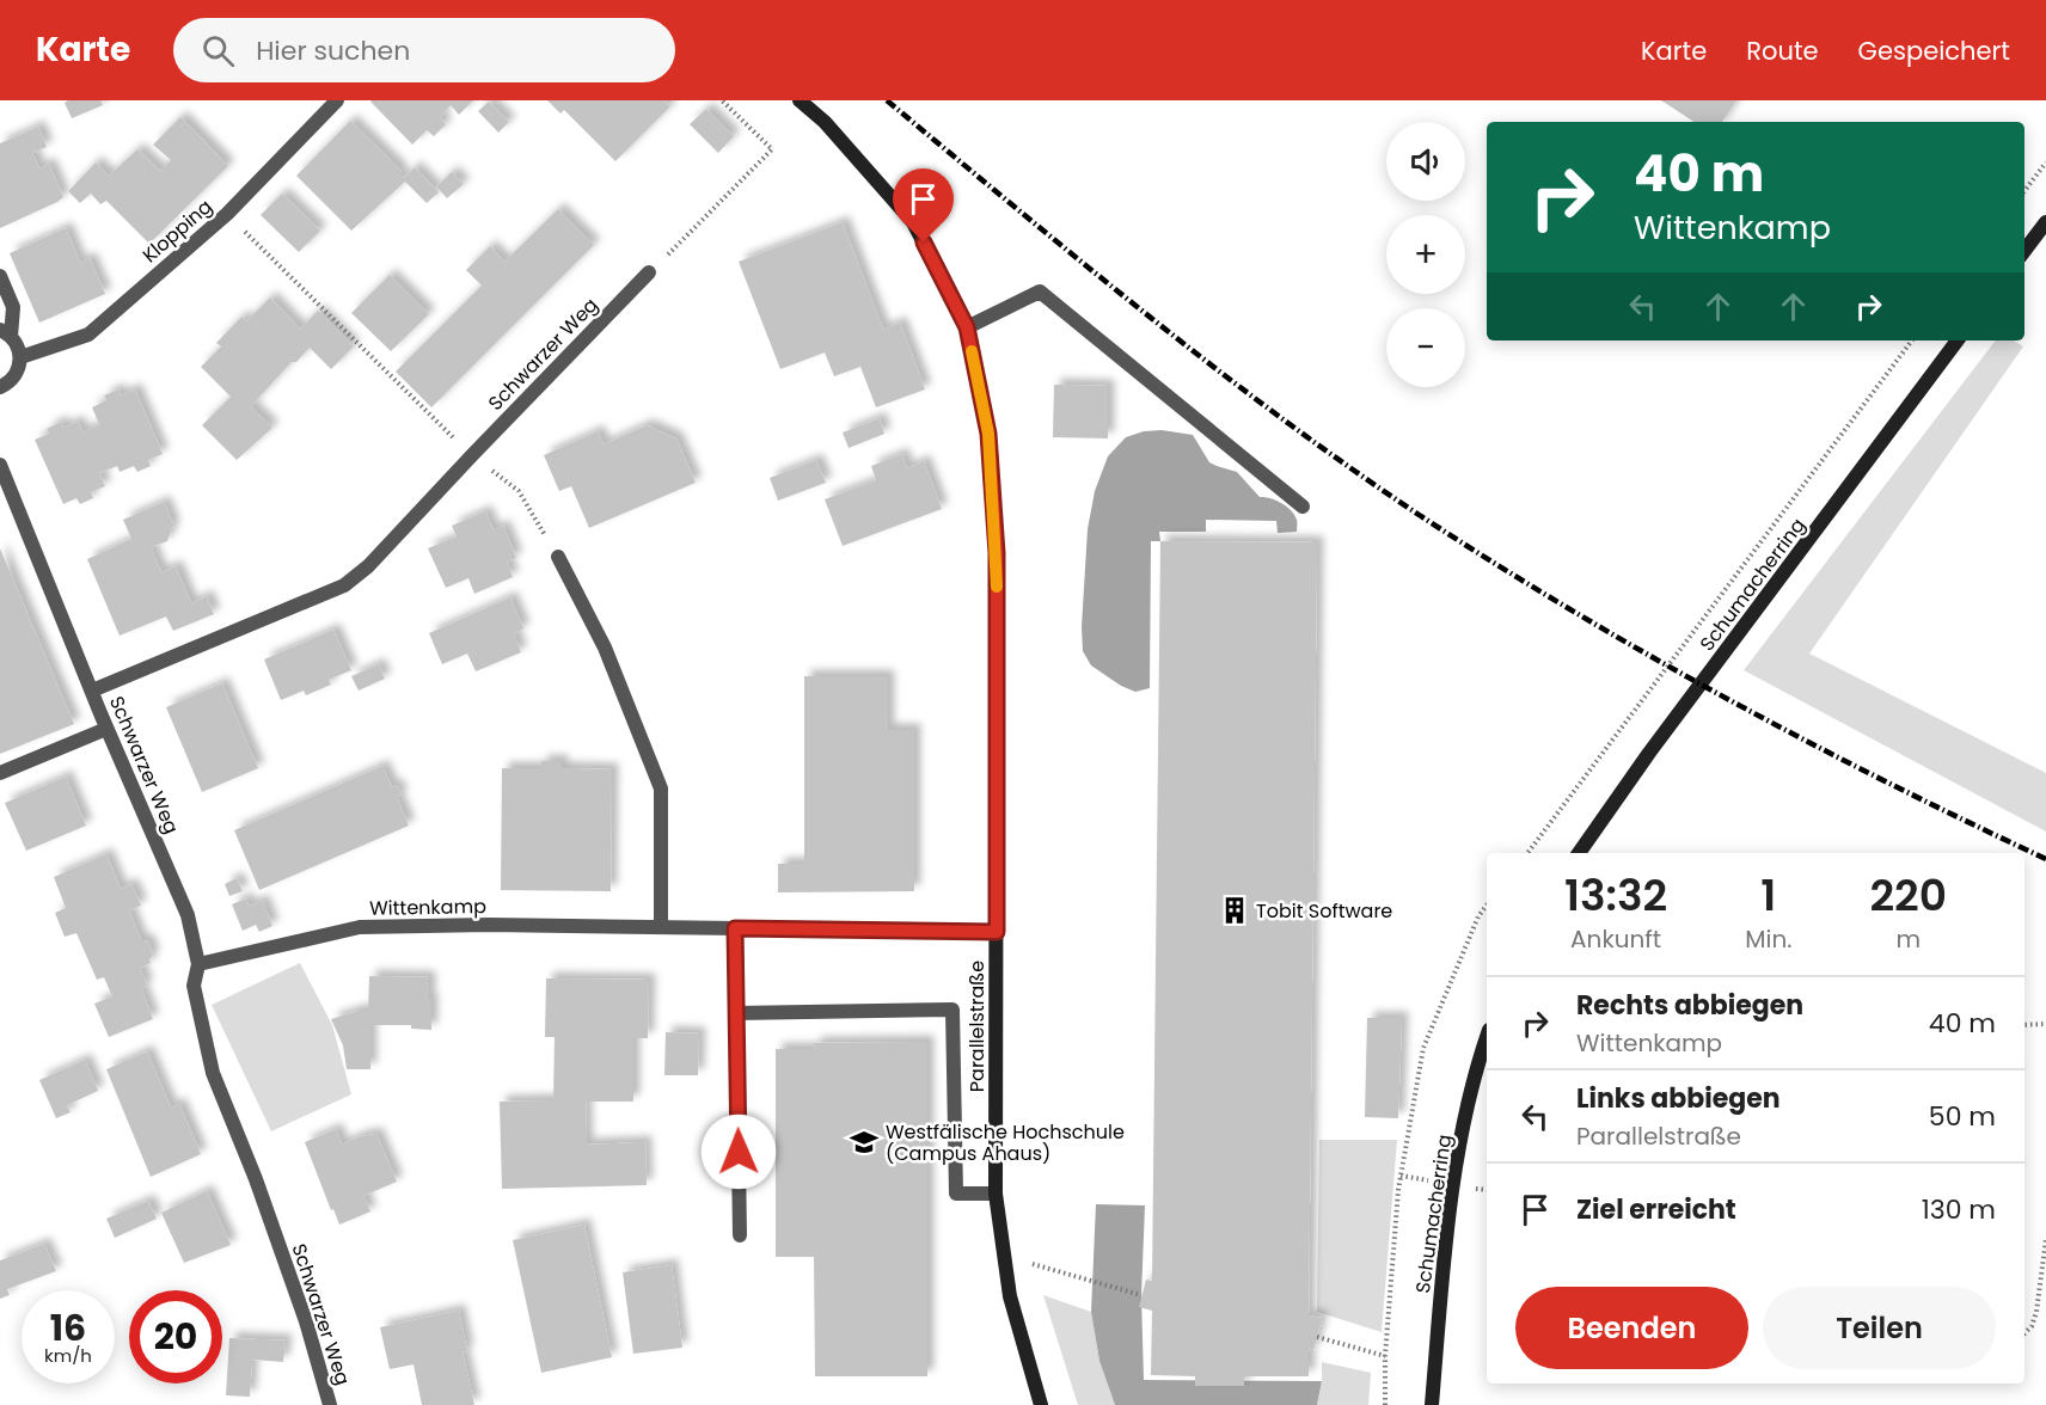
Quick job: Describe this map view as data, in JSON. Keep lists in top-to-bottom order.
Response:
{
  "streets": {
    "main road": ["Schumacherring", "Parallelstraße"],
    "street": ["Klopping", "Schwarzer Weg", "Wittenkamp"]
  },
  "crossings": [
    ["Schwarzer Weg", "Wittenkamp"],
    ["Wittenkamp", "Parallelstraße"]
  ],
  "places": {
    "building": ["Tobit Software"],
    "school or university": ["Westfälische Hochschule (Campus Ahaus)"]
  },
  "page": {
    "header": "Karte",
    "search": "Hier suchen",
    "nav": ["Karte", "Route", "Gespeichert"],
    "map_buttons": ["+", "−"],
    "turn": ["40 m", "Wittenkamp"],
    "eta": [
      "13:32",
      "Ankunft",
      "1",
      "Min.",
      "220",
      "m"
    ],
    "list": [
      {
        "name": "Rechts abbiegen",
        "note": "Wittenkamp",
        "value": "40 m"
      },
      {
        "name": "Links abbiegen",
        "note": "Parallelstraße",
        "value": "50 m"
      },
      {
        "name": "Ziel erreicht",
        "value": "130 m"
      }
    ],
    "buttons": ["Beenden", "Teilen"],
    "speed": "16 km/h",
    "limit": "20"
  }
}
